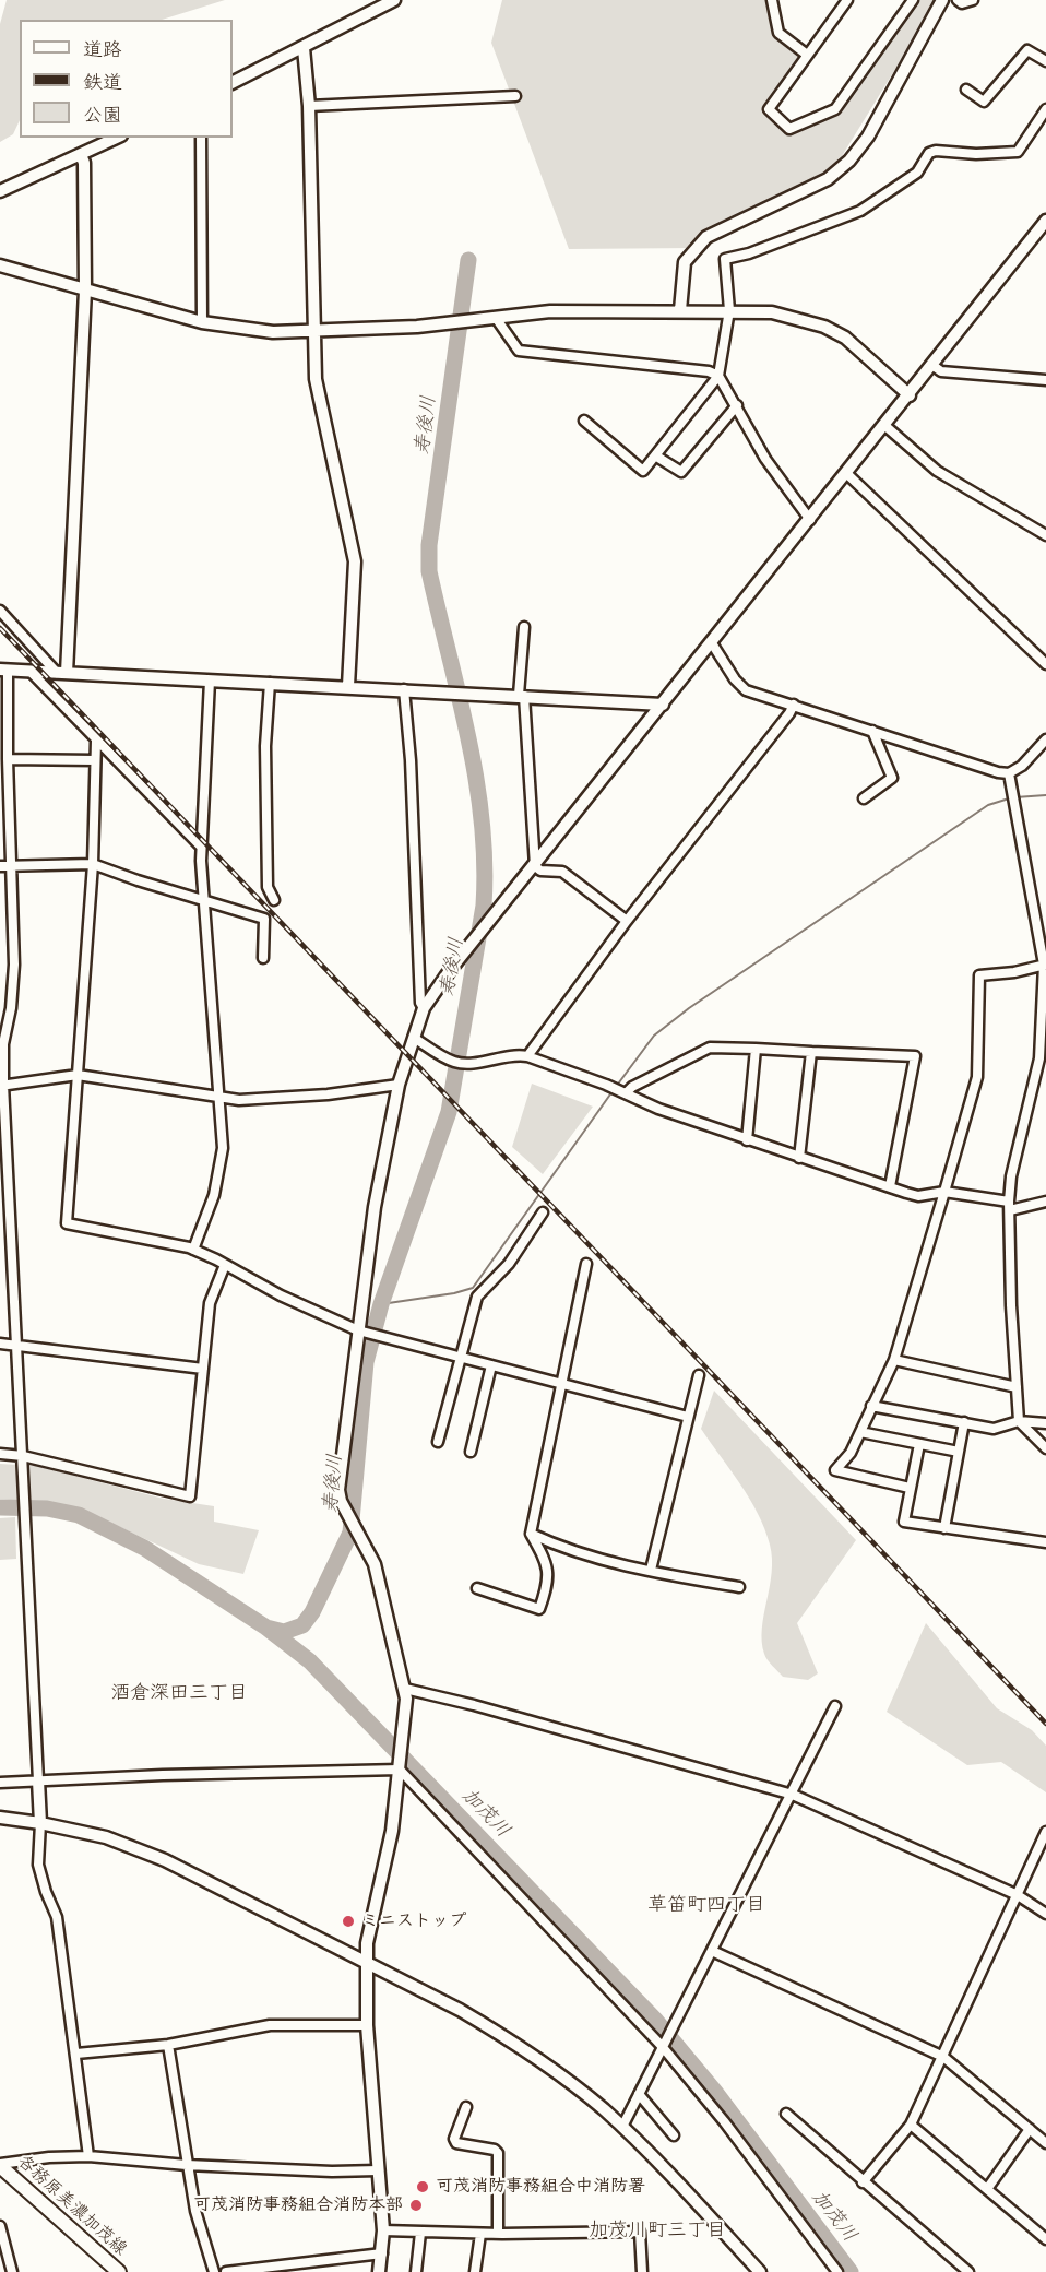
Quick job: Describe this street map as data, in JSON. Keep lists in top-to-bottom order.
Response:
{
  "streets": {
    "main road": ["各務原美濃加茂線"]
  },
  "districts": ["酒倉深田三丁目", "草笛町四丁目", "加茂川町三丁目"],
  "water": ["寿後川", "加茂川"],
  "places": ["ミニストップ", "可茂消防事務組合中消防署", "可茂消防事務組合消防本部"],
  "legend": ["道路", "鉄道", "公園"]
}
